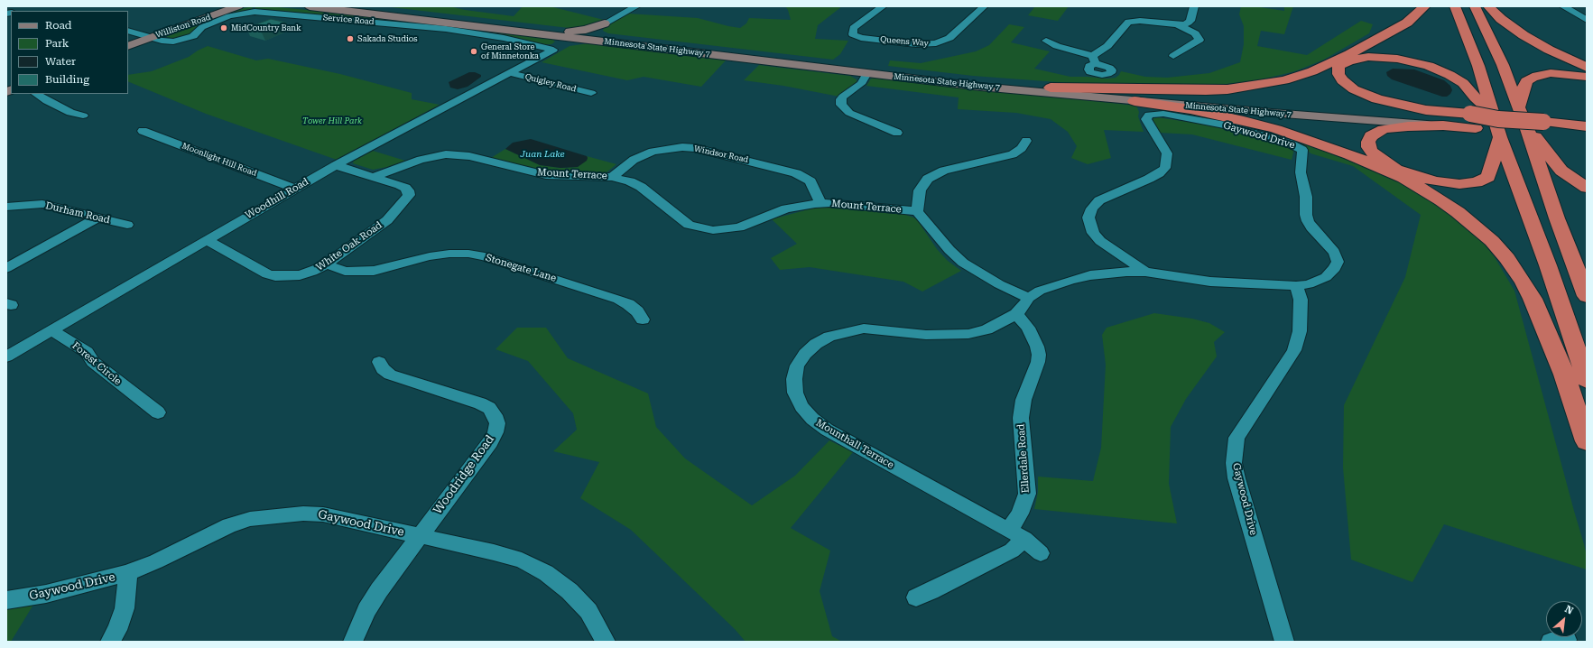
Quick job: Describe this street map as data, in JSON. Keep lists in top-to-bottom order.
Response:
{
  "streets": {
    "highway": ["Minnesota State Highway 7"],
    "main road": ["Williston Road"],
    "street": [
      "Service Road",
      "Queens Way",
      "Quigley Road",
      "Gaywood Drive",
      "Windsor Road",
      "Moonlight Hill Road",
      "Mount Terrace",
      "Woodhill Road",
      "Durham Road",
      "White Oak Road",
      "Stonegate Lane",
      "Forest Circle",
      "Mounthall Terrace",
      "Ellerdale Road",
      "Woodridge Road"
    ]
  },
  "crossings": [
    ["Service Road", "Williston Road"],
    ["Service Road", "Woodhill Road"],
    ["Quigley Road", "Woodhill Road"],
    ["Gaywood Drive", "Woodridge Road"],
    ["Windsor Road", "Mount Terrace"],
    ["Moonlight Hill Road", "Woodhill Road"],
    ["Mount Terrace", "White Oak Road"],
    ["Woodhill Road", "White Oak Road"],
    ["Woodhill Road", "Forest Circle"],
    ["White Oak Road", "Stonegate Lane"],
    ["Mounthall Terrace", "Ellerdale Road"]
  ],
  "water": ["Juan Lake"],
  "parks": ["Tower Hill Park"],
  "places": ["MidCountry Bank", "Sakada Studios", "General Store of Minnetonka"],
  "legend": [
    "Road",
    "Park",
    "Water",
    "Building"
  ],
  "north": "top right"
}
